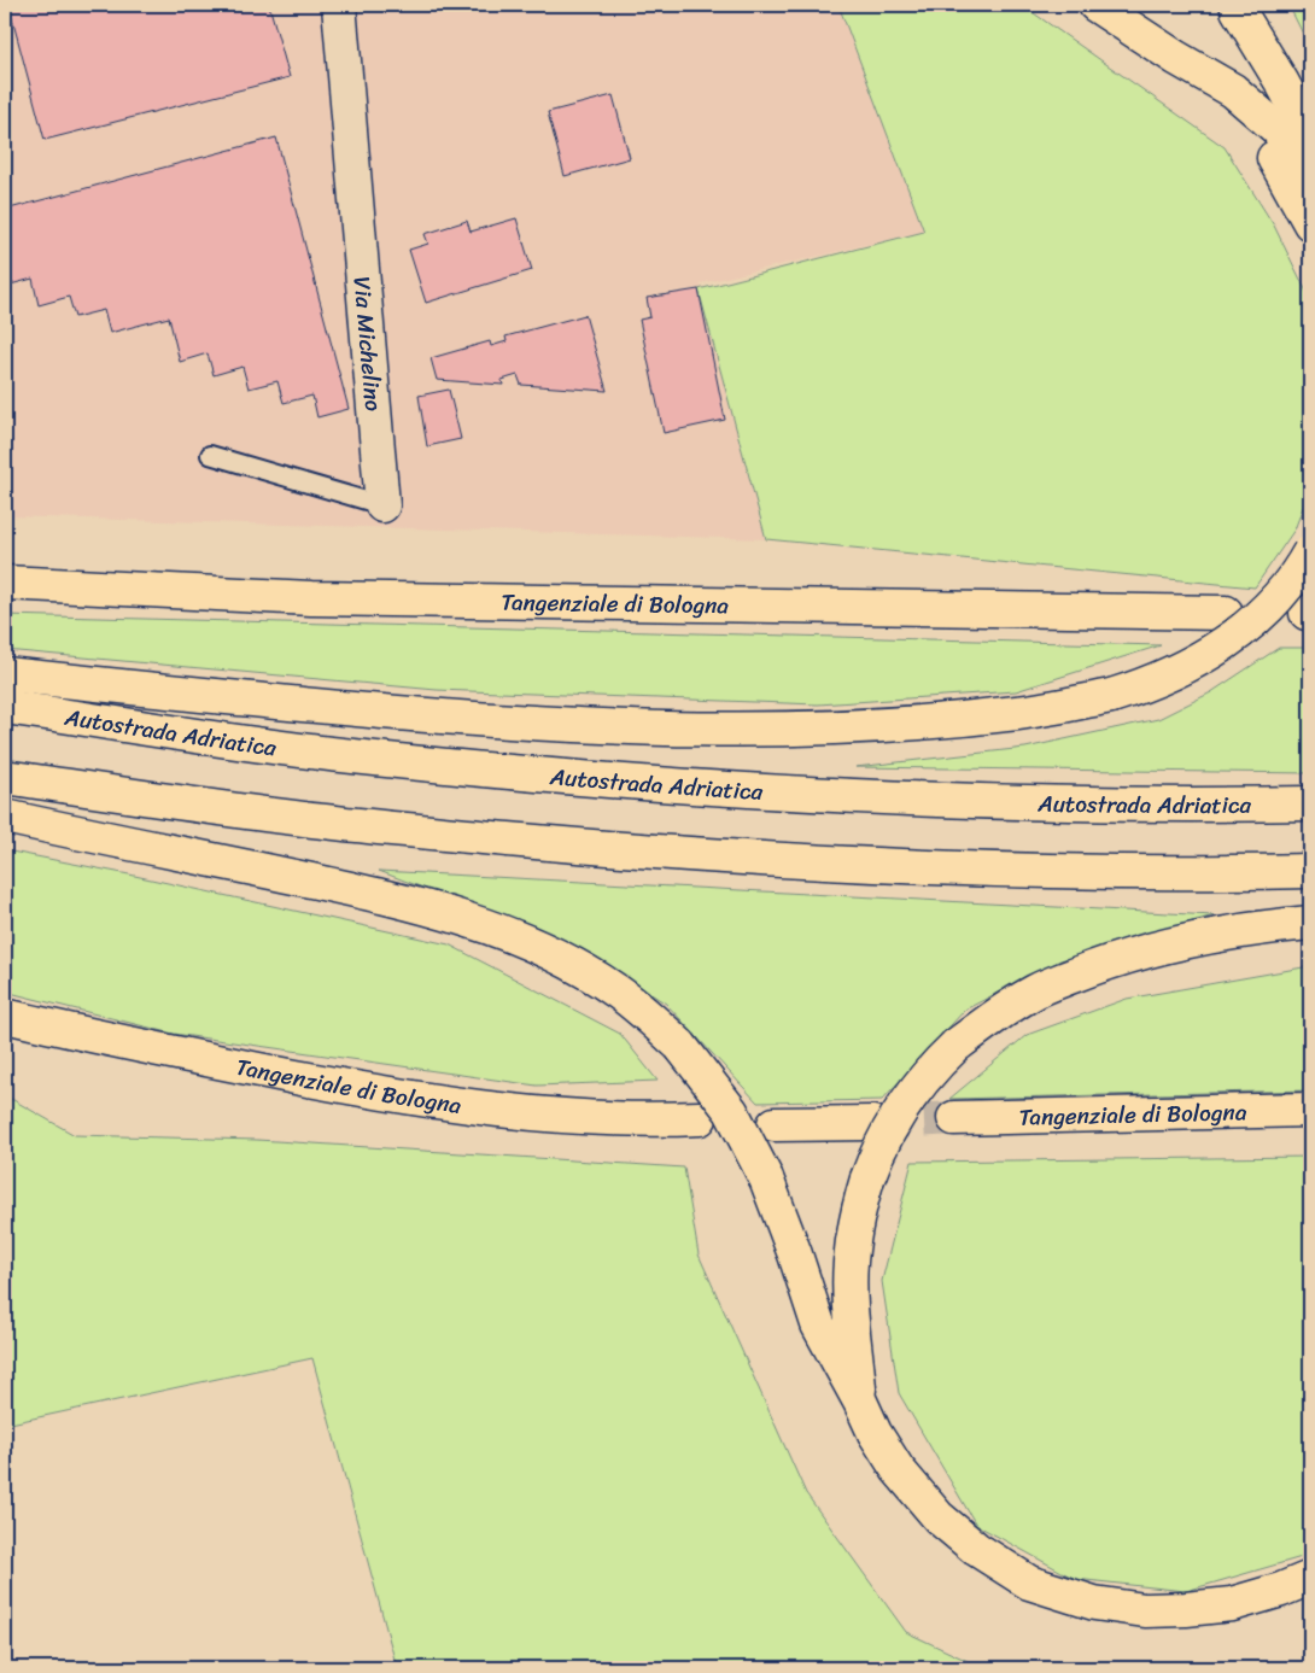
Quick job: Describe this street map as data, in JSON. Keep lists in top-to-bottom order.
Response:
{
  "streets": {
    "highway": ["Tangenziale di Bologna", "Autostrada Adriatica"],
    "street": ["Via Michelino"]
  }
}
